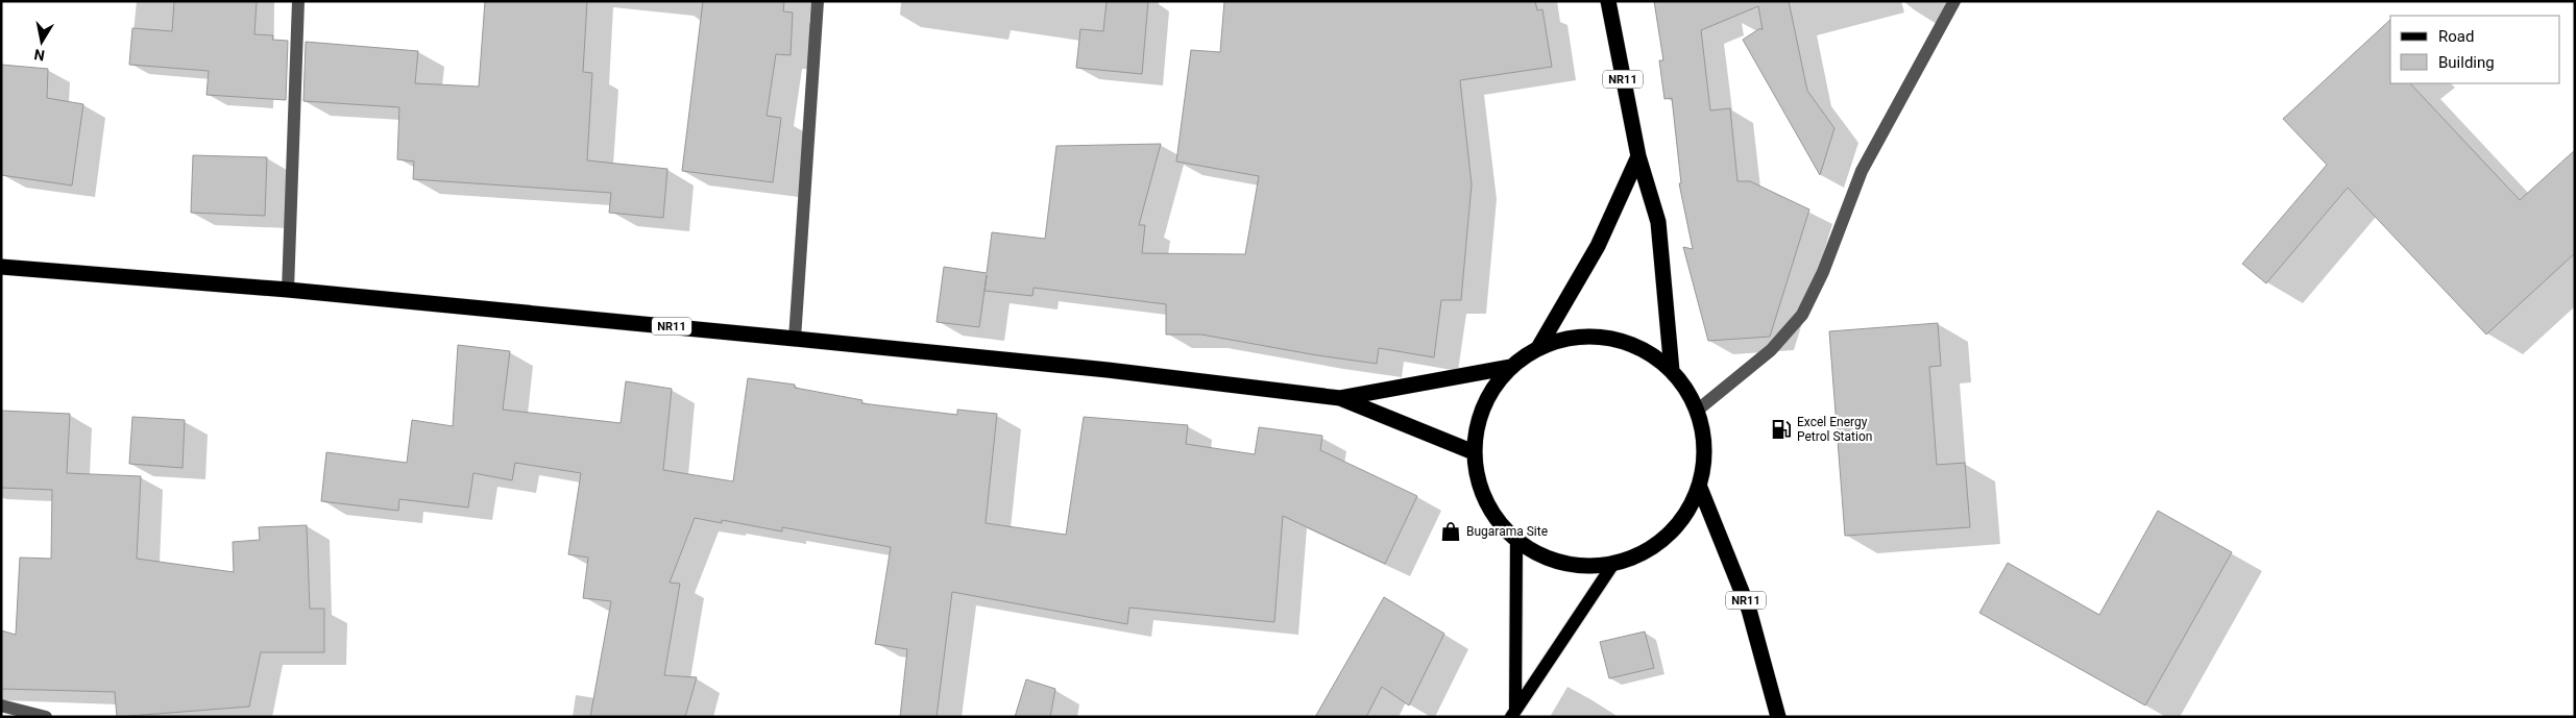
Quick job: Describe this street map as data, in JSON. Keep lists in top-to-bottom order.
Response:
{
  "streets": {
    "highway": ["NR11"]
  },
  "places": {
    "fuel station": ["Excel Energy Petrol Station"],
    "shop": ["Bugarama Site"]
  },
  "legend": ["Road", "Building"],
  "north": "bottom"
}
